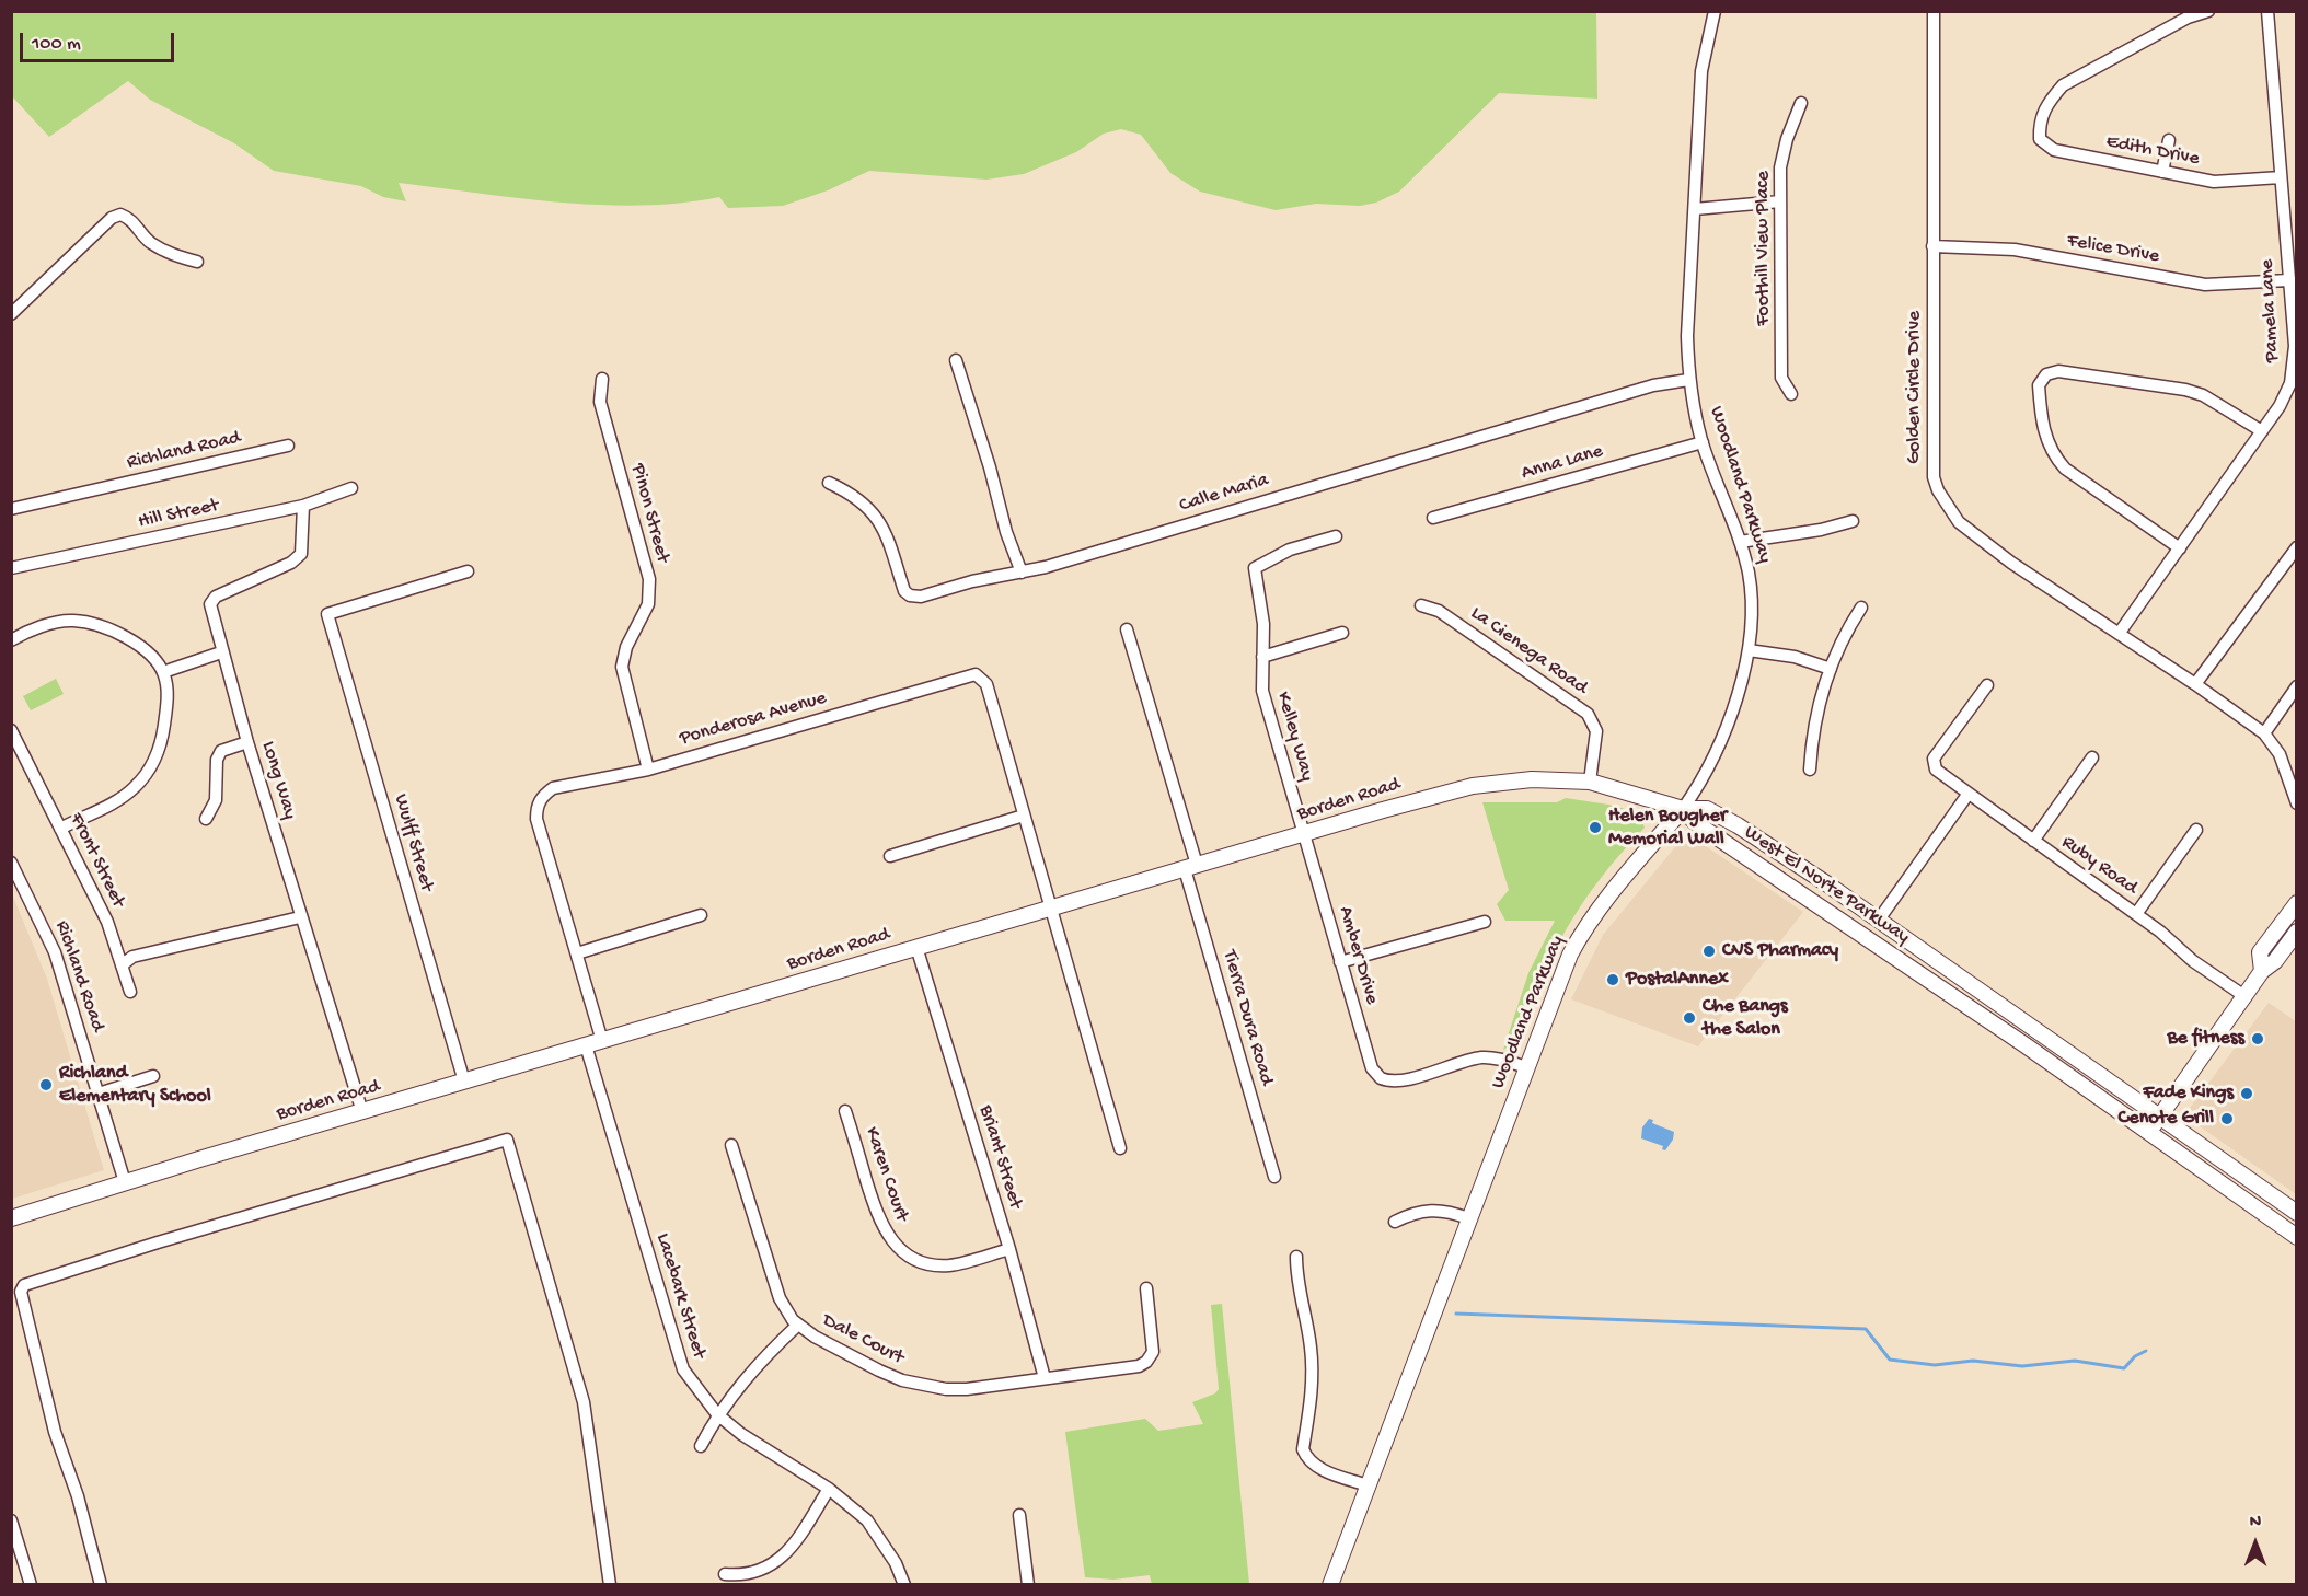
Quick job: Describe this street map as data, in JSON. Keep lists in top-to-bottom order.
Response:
{
  "streets": {
    "main road": ["Woodland Parkway", "Borden Road", "West El Norte Parkway"],
    "street": [
      "Edith Drive",
      "Foothill View Place",
      "Felice Drive",
      "Pamela Lane",
      "Golden Circle Drive",
      "Richland Road",
      "Anna Lane",
      "Calle Maria",
      "Pinon Street",
      "Hill Street",
      "La Cienega Road",
      "Ponderosa Avenue",
      "Kelley Way",
      "Long Way",
      "Wulff Street",
      "Front Street",
      "Ruby Road",
      "Amber Drive",
      "Tierra Dura Road",
      "Briant Street",
      "Karen Court",
      "Lacebark Street",
      "Dale Court"
    ]
  },
  "crossings": [
    ["Edith Drive", "Pamela Lane"],
    ["Felice Drive", "Pamela Lane"],
    ["Felice Drive", "Golden Circle Drive"],
    ["Pamela Lane", "Golden Circle Drive"],
    ["Richland Road", "Borden Road"],
    ["Anna Lane", "Woodland Parkway"],
    ["Woodland Parkway", "Calle Maria"],
    ["Woodland Parkway", "Borden Road"],
    ["Woodland Parkway", "West El Norte Parkway"],
    ["Woodland Parkway", "Amber Drive"],
    ["Pinon Street", "Ponderosa Avenue"],
    ["Hill Street", "Long Way"],
    ["La Cienega Road", "Borden Road"],
    ["Kelley Way", "Borden Road"],
    ["Kelley Way", "Amber Drive"],
    ["Long Way", "Borden Road"],
    ["Borden Road", "Wulff Street"],
    ["Borden Road", "West El Norte Parkway"],
    ["Borden Road", "Amber Drive"],
    ["Borden Road", "Tierra Dura Road"],
    ["Borden Road", "Briant Street"],
    ["Borden Road", "Lacebark Street"],
    ["Briant Street", "Karen Court"],
    ["Briant Street", "Dale Court"]
  ],
  "places": [
    "Helen Bougher Memorial Wall",
    "CVS Pharmacy",
    "PostalAnnex",
    "Che Bangs the Salon",
    "Be fitness",
    "Richland Elementary School",
    "Fade Kings",
    "Cenote Grill"
  ],
  "scale_bar": "100 m",
  "north": "top"
}
